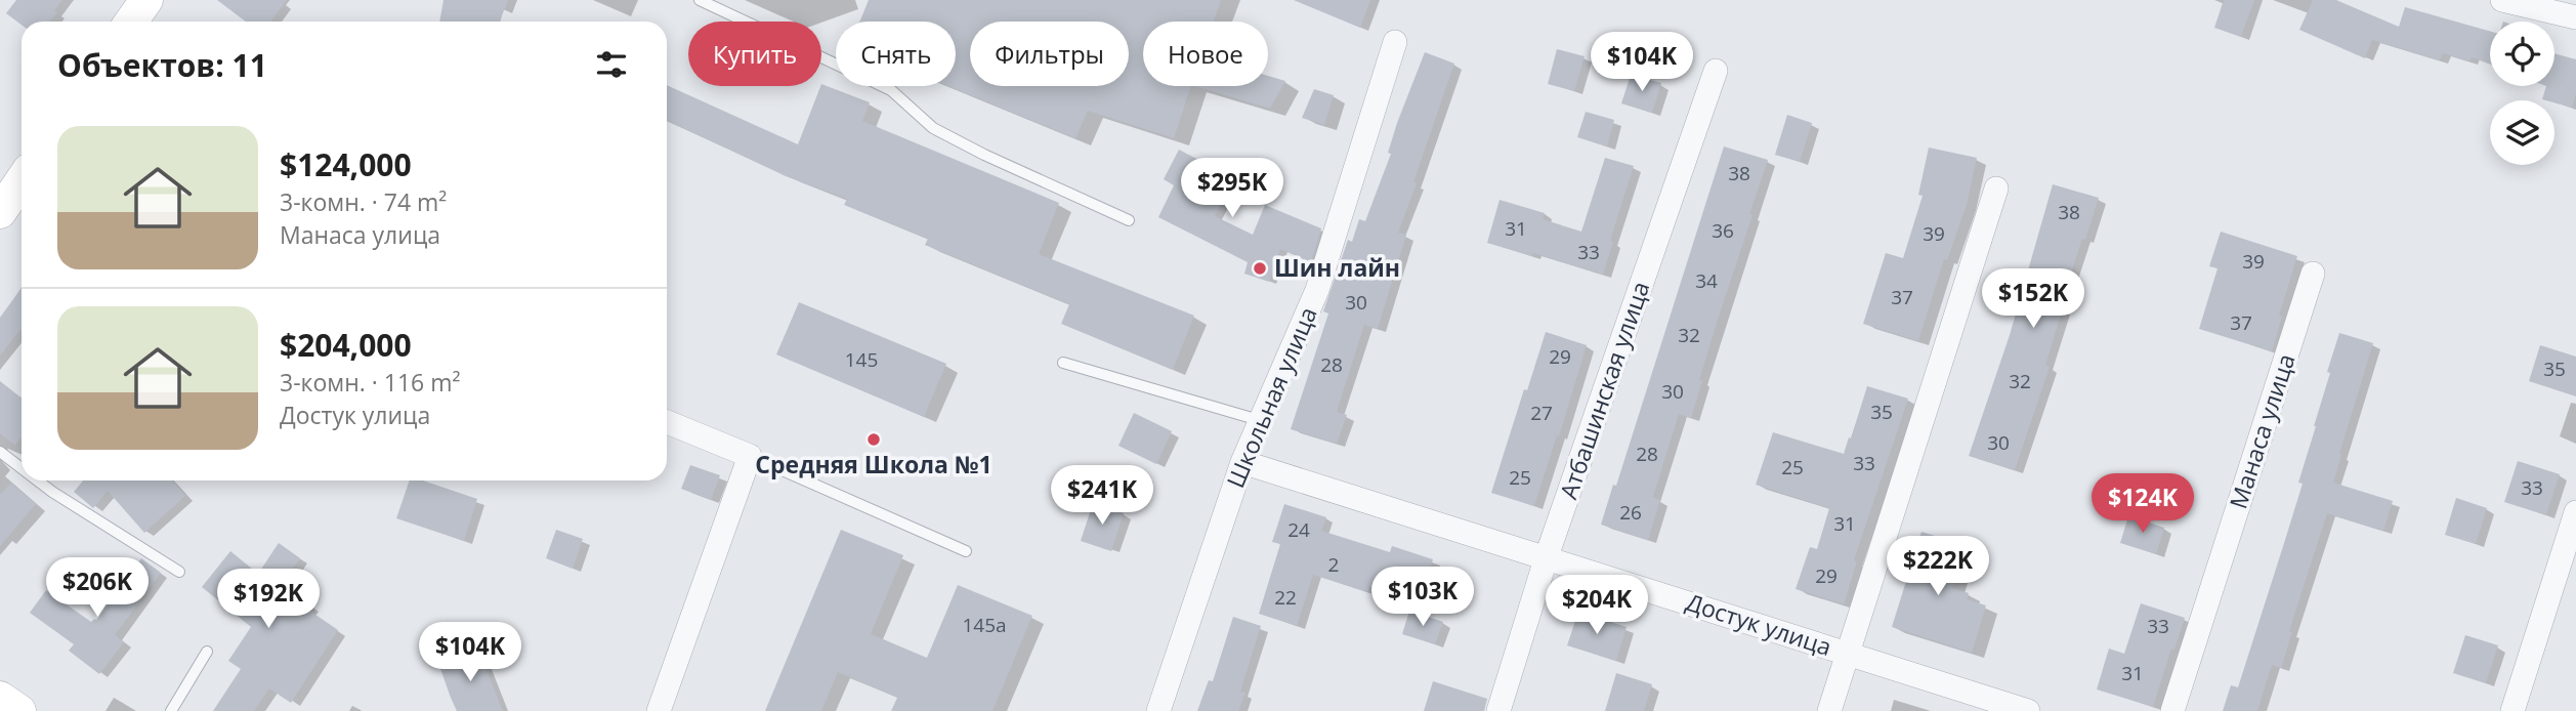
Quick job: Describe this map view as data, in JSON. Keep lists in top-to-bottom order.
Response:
{
  "streets": {
    "street": [
      "Атбашинская улица",
      "Школьная улица",
      "Манаса улица",
      "Достук улица"
    ]
  },
  "crossings": [
    ["Атбашинская улица", "Достук улица"],
    ["Школьная улица", "Достук улица"]
  ],
  "places": ["Шин лайн", "Средняя Школа №1"],
  "house_numbers": [
    "38",
    "38",
    "31",
    "36",
    "39",
    "33",
    "39",
    "34",
    "37",
    "30",
    "37",
    "32",
    "29",
    "145",
    "28",
    "35",
    "32",
    "30",
    "35",
    "27",
    "30",
    "28",
    "33",
    "25",
    "25",
    "33",
    "26",
    "31",
    "24",
    "2",
    "29",
    "22",
    "145а",
    "33",
    "31"
  ],
  "page": {
    "chip": [
      "Купить",
      "Снять",
      "Фильтры",
      "Новое"
    ],
    "heading": "Объектов: 11",
    "price": [
      "$104K",
      "$295K",
      "$152K",
      "$241K",
      "$124K",
      "$222K",
      "$206K",
      "$103K",
      "$192K",
      "$204K",
      "$104K"
    ],
    "list": [
      {
        "name": "$124,000",
        "note": "3-комн. · 74 m² · Манаса улица"
      },
      {
        "name": "$204,000",
        "note": "3-комн. · 116 m² · Достук улица"
      }
    ]
  }
}
